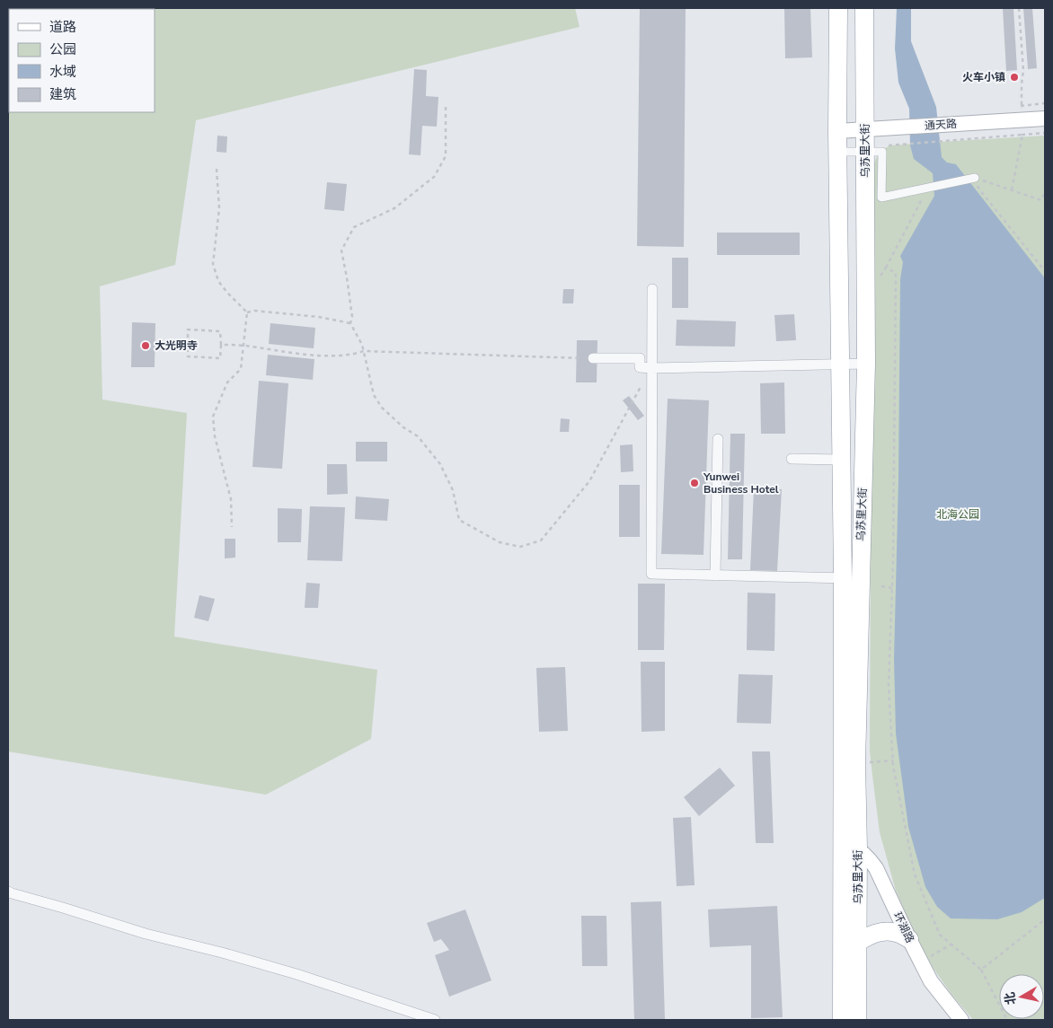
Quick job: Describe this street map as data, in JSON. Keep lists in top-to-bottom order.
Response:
{
  "streets": {
    "highway": ["乌苏里大街"],
    "main road": ["通天路", "环湖路"]
  },
  "crossings": [
    ["通天路", "乌苏里大街"],
    ["乌苏里大街", "环湖路"]
  ],
  "parks": ["北海公园"],
  "places": ["火车小镇", "大光明寺", "Yunwei Business Hotel"],
  "legend": [
    "道路",
    "公园",
    "水域",
    "建筑"
  ],
  "north": "left"
}
